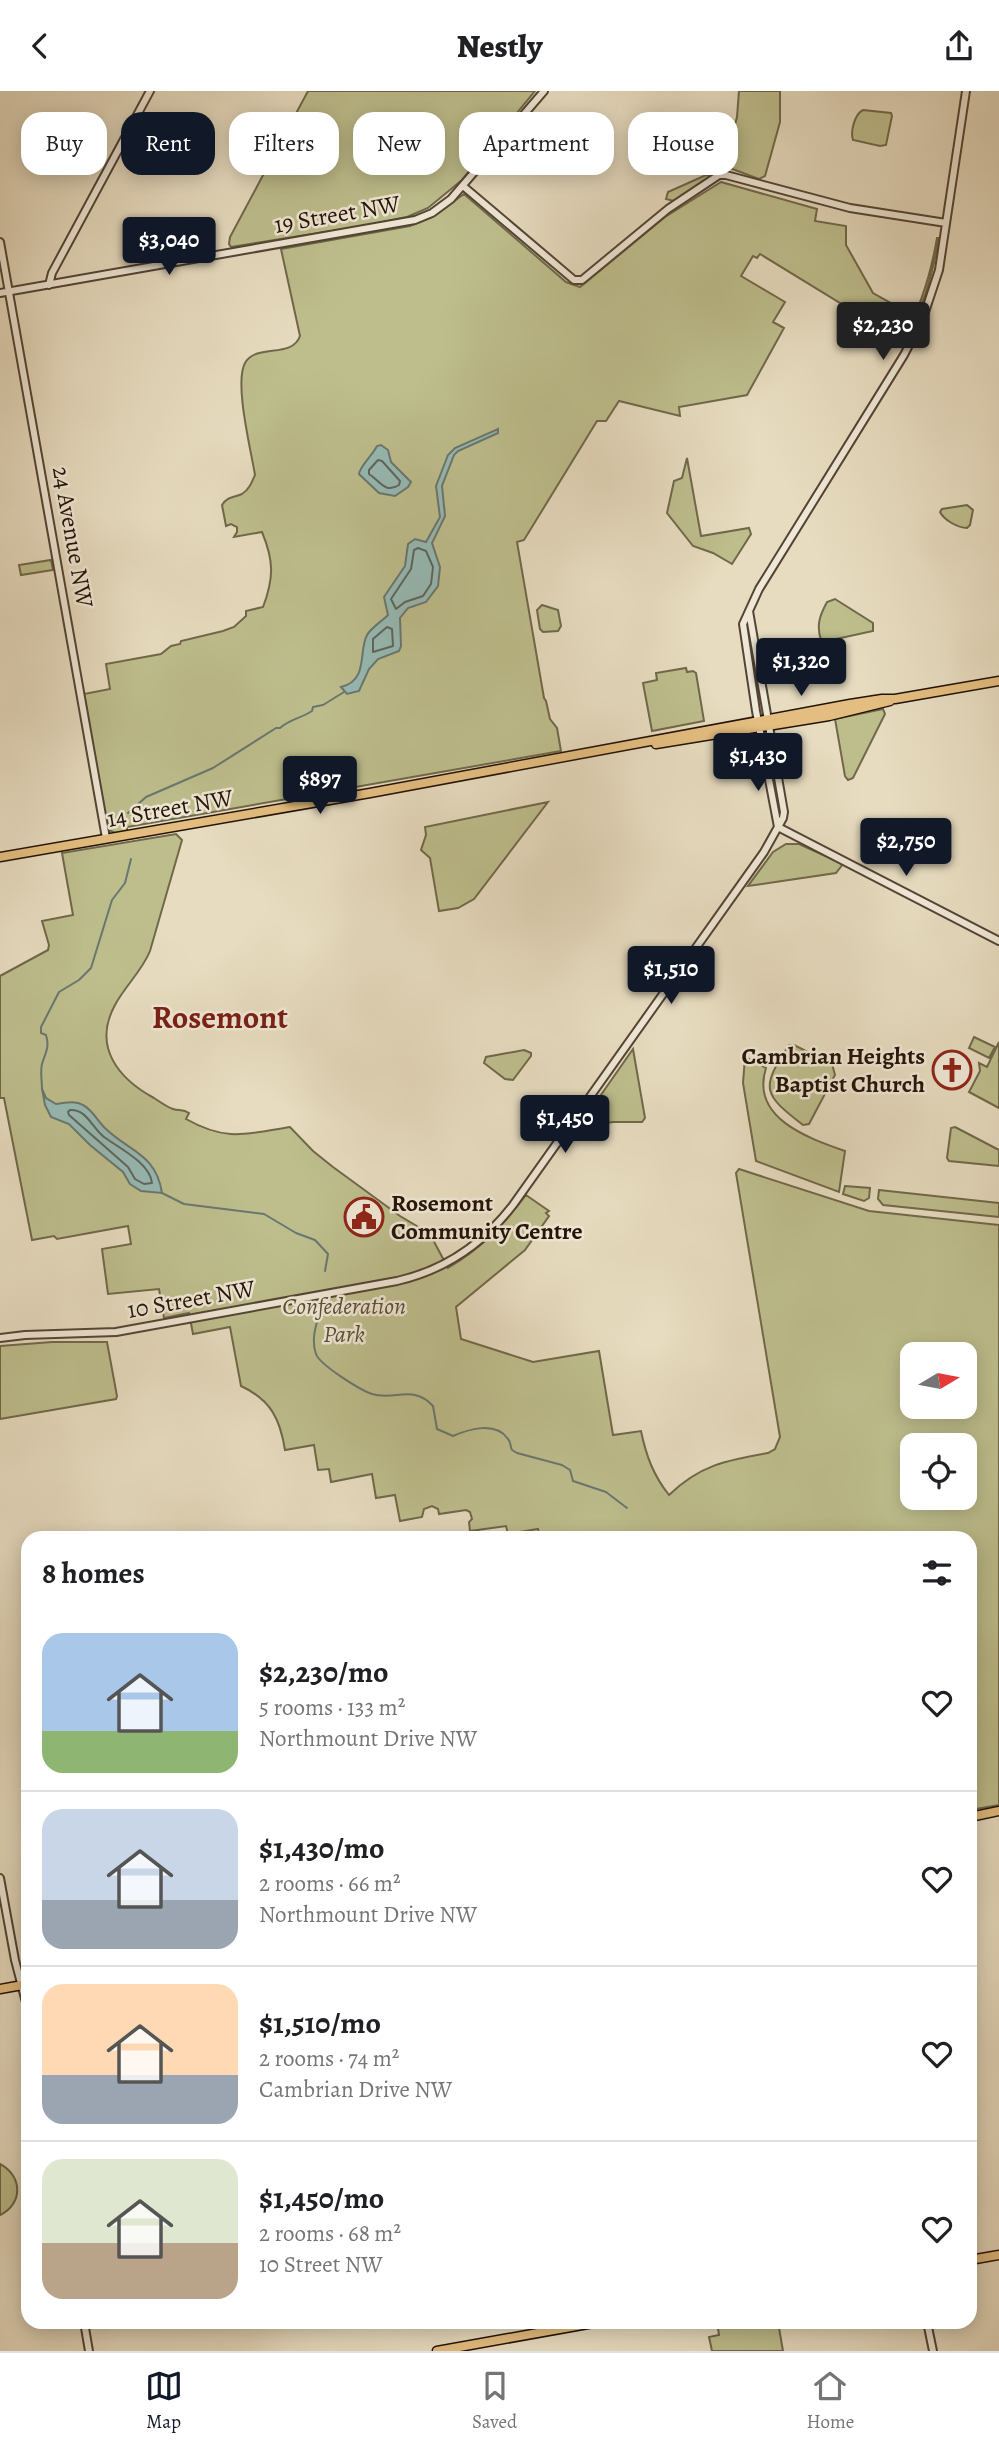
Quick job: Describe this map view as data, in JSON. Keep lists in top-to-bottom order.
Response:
{
  "streets": {
    "main road": ["14 Street NW"],
    "street": ["19 Street NW", "24 Avenue NW", "10 Street NW"]
  },
  "crossings": [
    ["19 Street NW", "24 Avenue NW"],
    ["24 Avenue NW", "14 Street NW"]
  ],
  "districts": ["Rosemont"],
  "parks": ["Confederation Park"],
  "places": {
    "church": ["Cambrian Heights Baptist Church"],
    "public building": ["Rosemont Community Centre"]
  },
  "north": "right",
  "page": {
    "header": "Nestly",
    "chip": [
      "Buy",
      "Rent",
      "Filters",
      "New",
      "Apartment",
      "House"
    ],
    "price": [
      "$3,040",
      "$2,230",
      "$1,320",
      "$1,430",
      "$897",
      "$2,750",
      "$1,510",
      "$1,450"
    ],
    "heading": "8 homes",
    "list": [
      {
        "name": "$2,230/mo",
        "note": "5 rooms · 133 m² · Northmount Drive NW"
      },
      {
        "name": "$1,430/mo",
        "note": "2 rooms · 66 m² · Northmount Drive NW"
      },
      {
        "name": "$1,510/mo",
        "note": "2 rooms · 74 m² · Cambrian Drive NW"
      },
      {
        "name": "$1,450/mo",
        "note": "2 rooms · 68 m² · 10 Street NW"
      }
    ],
    "tabs": ["Map", "Saved", "Home"]
  }
}
